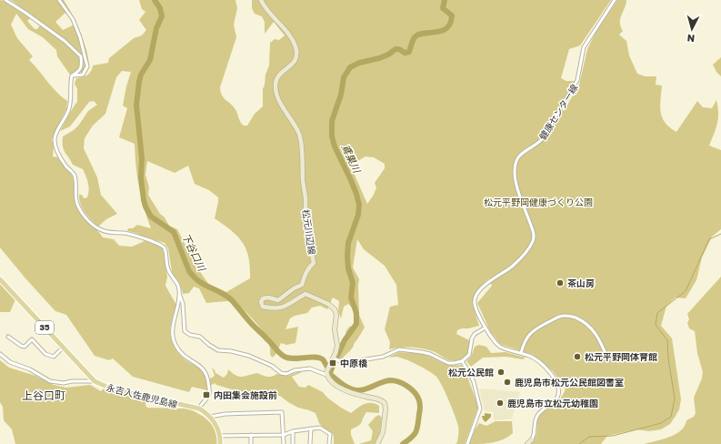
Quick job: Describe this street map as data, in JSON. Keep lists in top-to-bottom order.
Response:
{
  "streets": {
    "main road": [
      "健康センター線",
      "松元川辺線",
      "35",
      "永吉入佐鹿児島線"
    ]
  },
  "districts": ["上谷口町"],
  "water": ["鳶巣川", "下谷口川"],
  "parks": ["松元平野岡健康づくり公園"],
  "places": {
    "other": [
      "茶山房",
      "松元平野岡体育館",
      "松元公民館",
      "鹿児島市松元公民館図書室",
      "鹿児島市立松元幼稚園"
    ],
    "transit": ["中原橋", "内田集会施設前"]
  },
  "north": "bottom"
}
